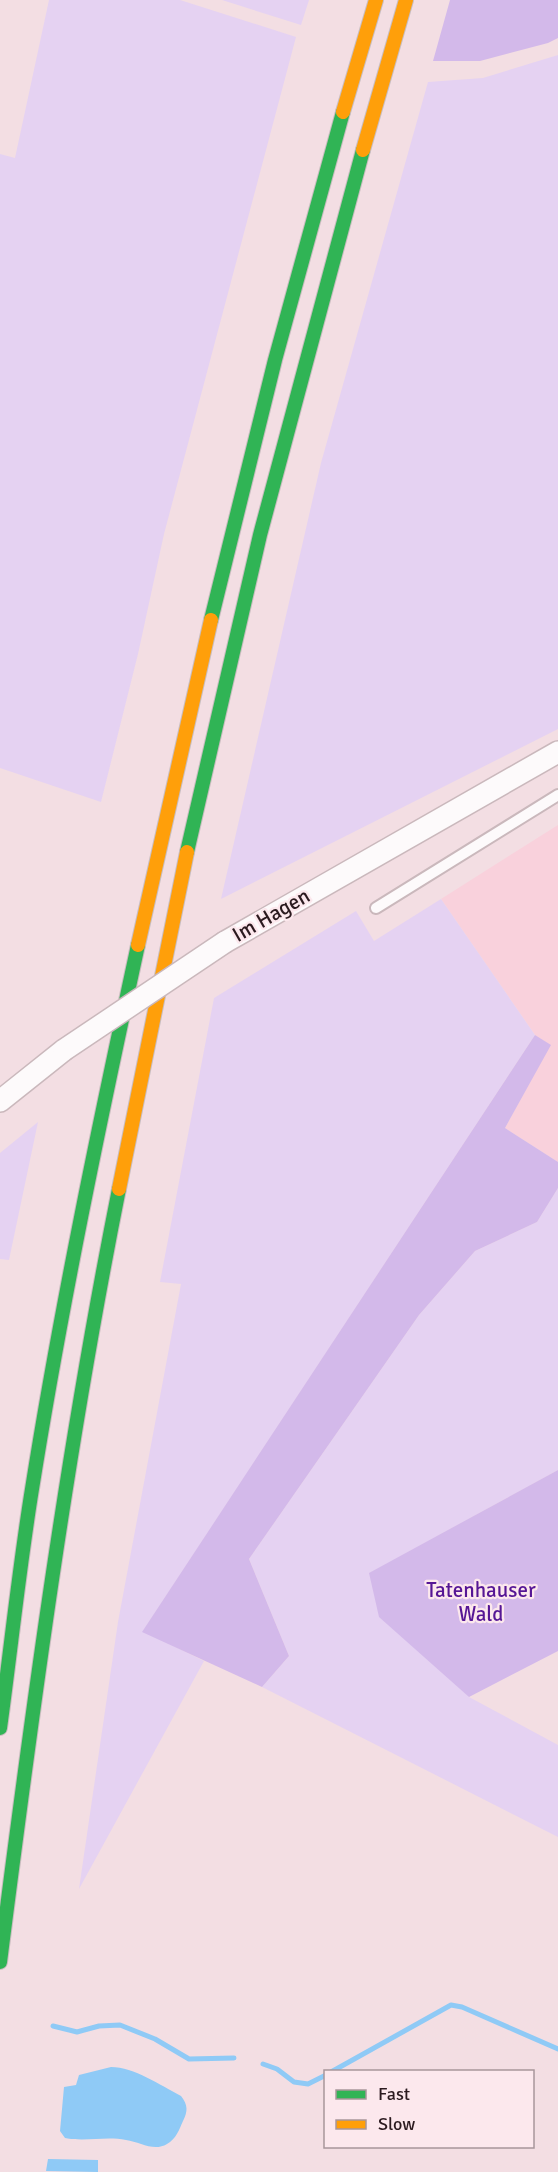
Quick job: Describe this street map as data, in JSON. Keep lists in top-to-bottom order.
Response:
{
  "streets": {
    "street": ["Im Hagen"]
  },
  "parks": ["Tatenhauser Wald"],
  "legend": ["Fast", "Slow"]
}
